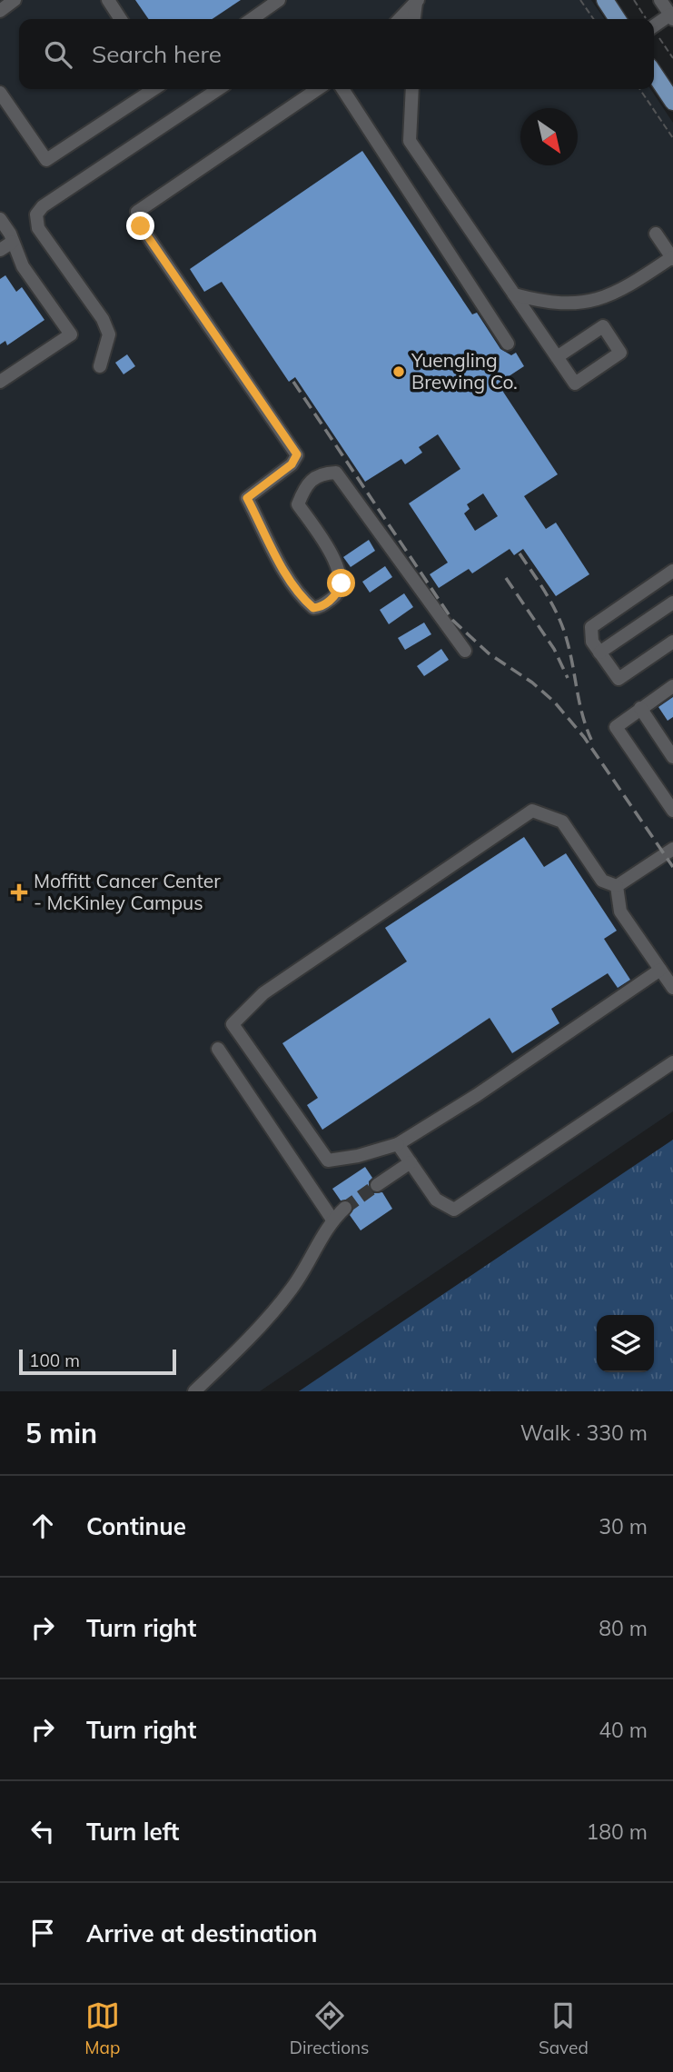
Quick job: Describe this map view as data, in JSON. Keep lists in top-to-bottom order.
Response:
{
  "places": {
    "other": ["Yuengling Brewing Co."],
    "health": ["Moffitt Cancer Center - McKinley Campus"]
  },
  "scale_bar": "100 m",
  "north": "bottom right",
  "page": {
    "search": "Search here",
    "scale": "100 m",
    "heading": ["5 min", "Walk · 330 m"],
    "list": [
      ["Continue", "30 m"],
      ["Turn right", "80 m"],
      ["Turn right", "40 m"],
      ["Turn left", "180 m"],
      "Arrive at destination"
    ],
    "nav": ["Map", "Directions", "Saved"]
  }
}
